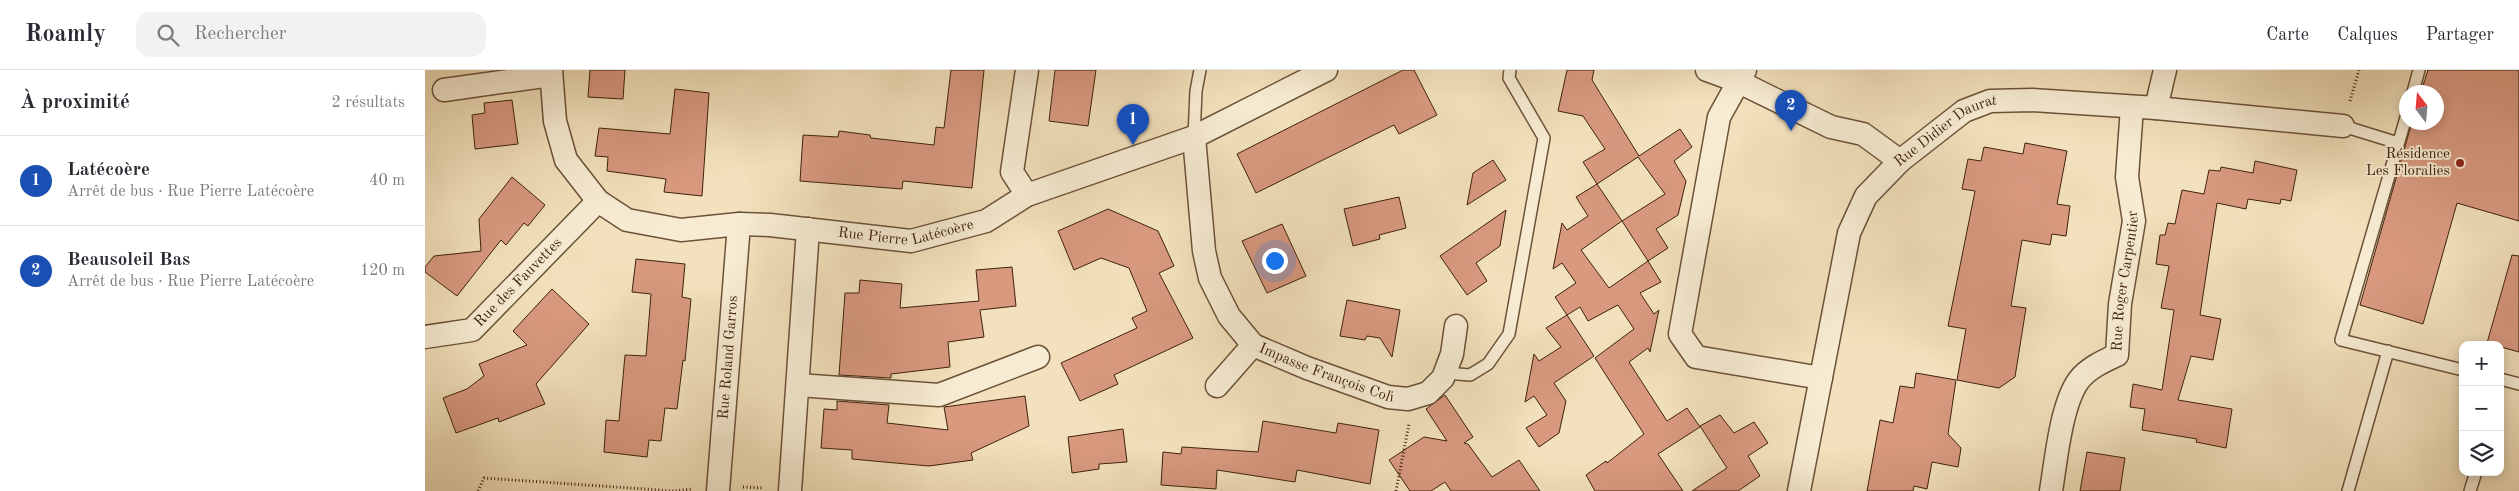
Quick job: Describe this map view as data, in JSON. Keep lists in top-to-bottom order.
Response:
{
  "streets": {
    "street": [
      "Rue Didier Daurat",
      "Rue Pierre Latécoère",
      "Rue Roger Carpentier",
      "Rue des Fauvettes",
      "Rue Roland Garros",
      "Impasse François Coli"
    ]
  },
  "crossings": [
    ["Rue Didier Daurat", "Rue Roger Carpentier"],
    ["Rue Pierre Latécoère", "Rue des Fauvettes"],
    ["Rue Pierre Latécoère", "Rue Roland Garros"],
    ["Rue Pierre Latécoère", "Impasse François Coli"]
  ],
  "places": ["Résidence Les Floralies"],
  "north": "top",
  "page": {
    "header": "Roamly",
    "search": "Rechercher",
    "nav": ["Carte", "Calques", "Partager"],
    "heading": ["À proximité", "2 résultats"],
    "pins": ["2", "1"],
    "list": [
      {
        "mark": "1",
        "name": "Latécoère",
        "note": "Arrêt de bus · Rue Pierre Latécoère",
        "value": "40 m"
      },
      {
        "mark": "2",
        "name": "Beausoleil Bas",
        "note": "Arrêt de bus · Rue Pierre Latécoère",
        "value": "120 m"
      }
    ],
    "map_buttons": ["+", "−"]
  }
}
